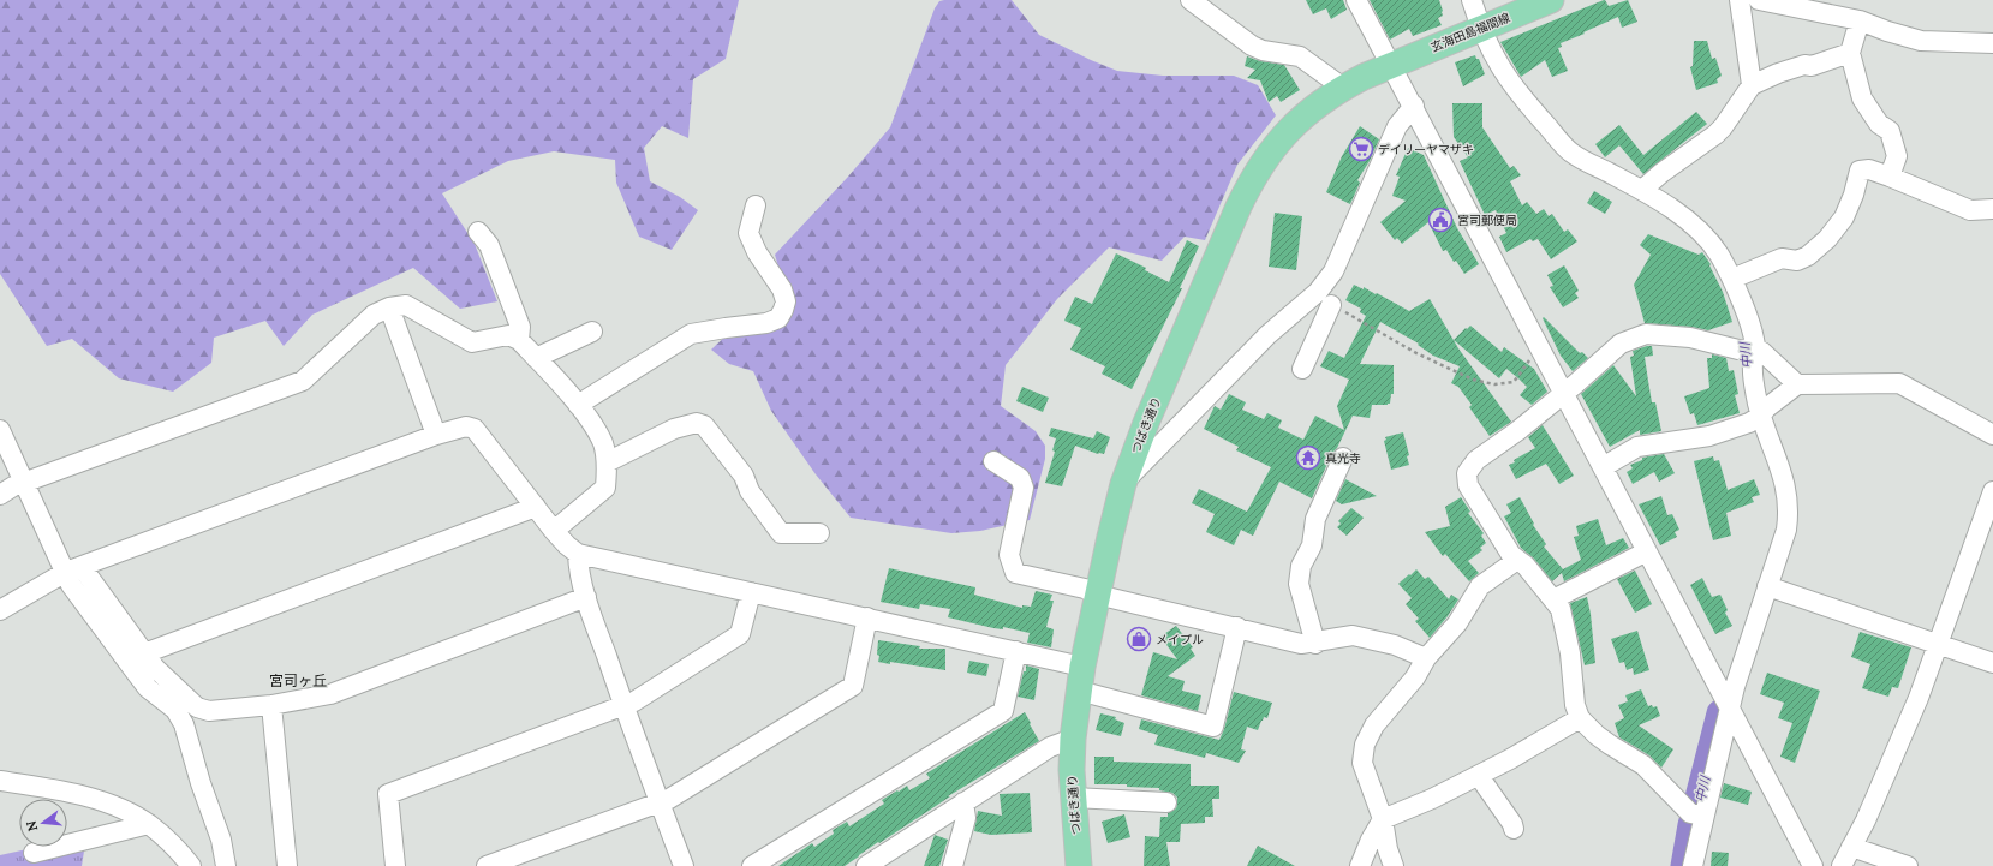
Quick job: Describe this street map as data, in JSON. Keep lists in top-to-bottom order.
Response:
{
  "streets": {
    "main road": ["玄海田島福間線", "つばき通り"]
  },
  "crossings": [
    ["玄海田島福間線", "つばき通り"]
  ],
  "districts": ["宮司ヶ丘"],
  "water": ["中川"],
  "places": {
    "supermarket": ["デイリーヤマザキ"],
    "public building": ["宮司郵便局"],
    "temple": ["真光寺"],
    "shop": ["メイプル"]
  },
  "north": "left"
}
